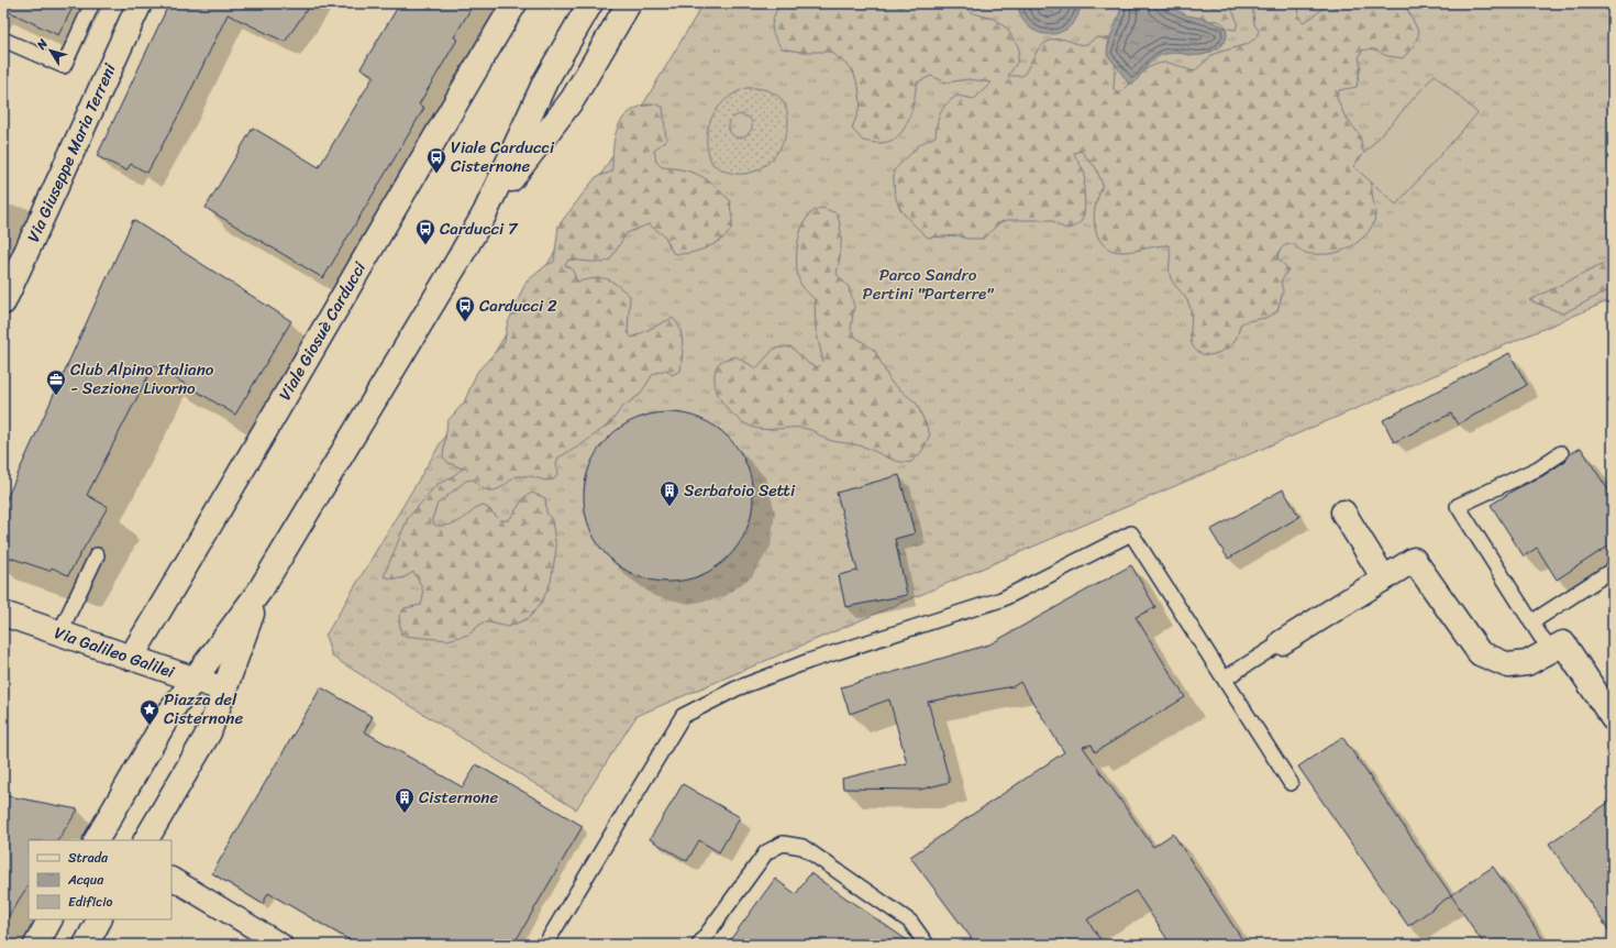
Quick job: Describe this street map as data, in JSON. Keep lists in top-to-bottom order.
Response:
{
  "streets": {
    "street": ["Via Giuseppe Maria Terreni", "Viale Giosuè Carducci", "Via Galileo Galilei"]
  },
  "crossings": [
    ["Viale Giosuè Carducci", "Via Galileo Galilei"]
  ],
  "parks": ["Parco Sandro Pertini \"Parterre\""],
  "places": {
    "bus stop": ["Viale Carducci Cisternone", "Carducci 7", "Carducci 2"],
    "office": ["Club Alpino Italiano - Sezione Livorno"],
    "building": ["Serbatoio Setti", "Cisternone"],
    "place": ["Piazza del Cisternone"]
  },
  "legend": ["Strada", "Acqua", "Edificio"],
  "north": "top left"
}
